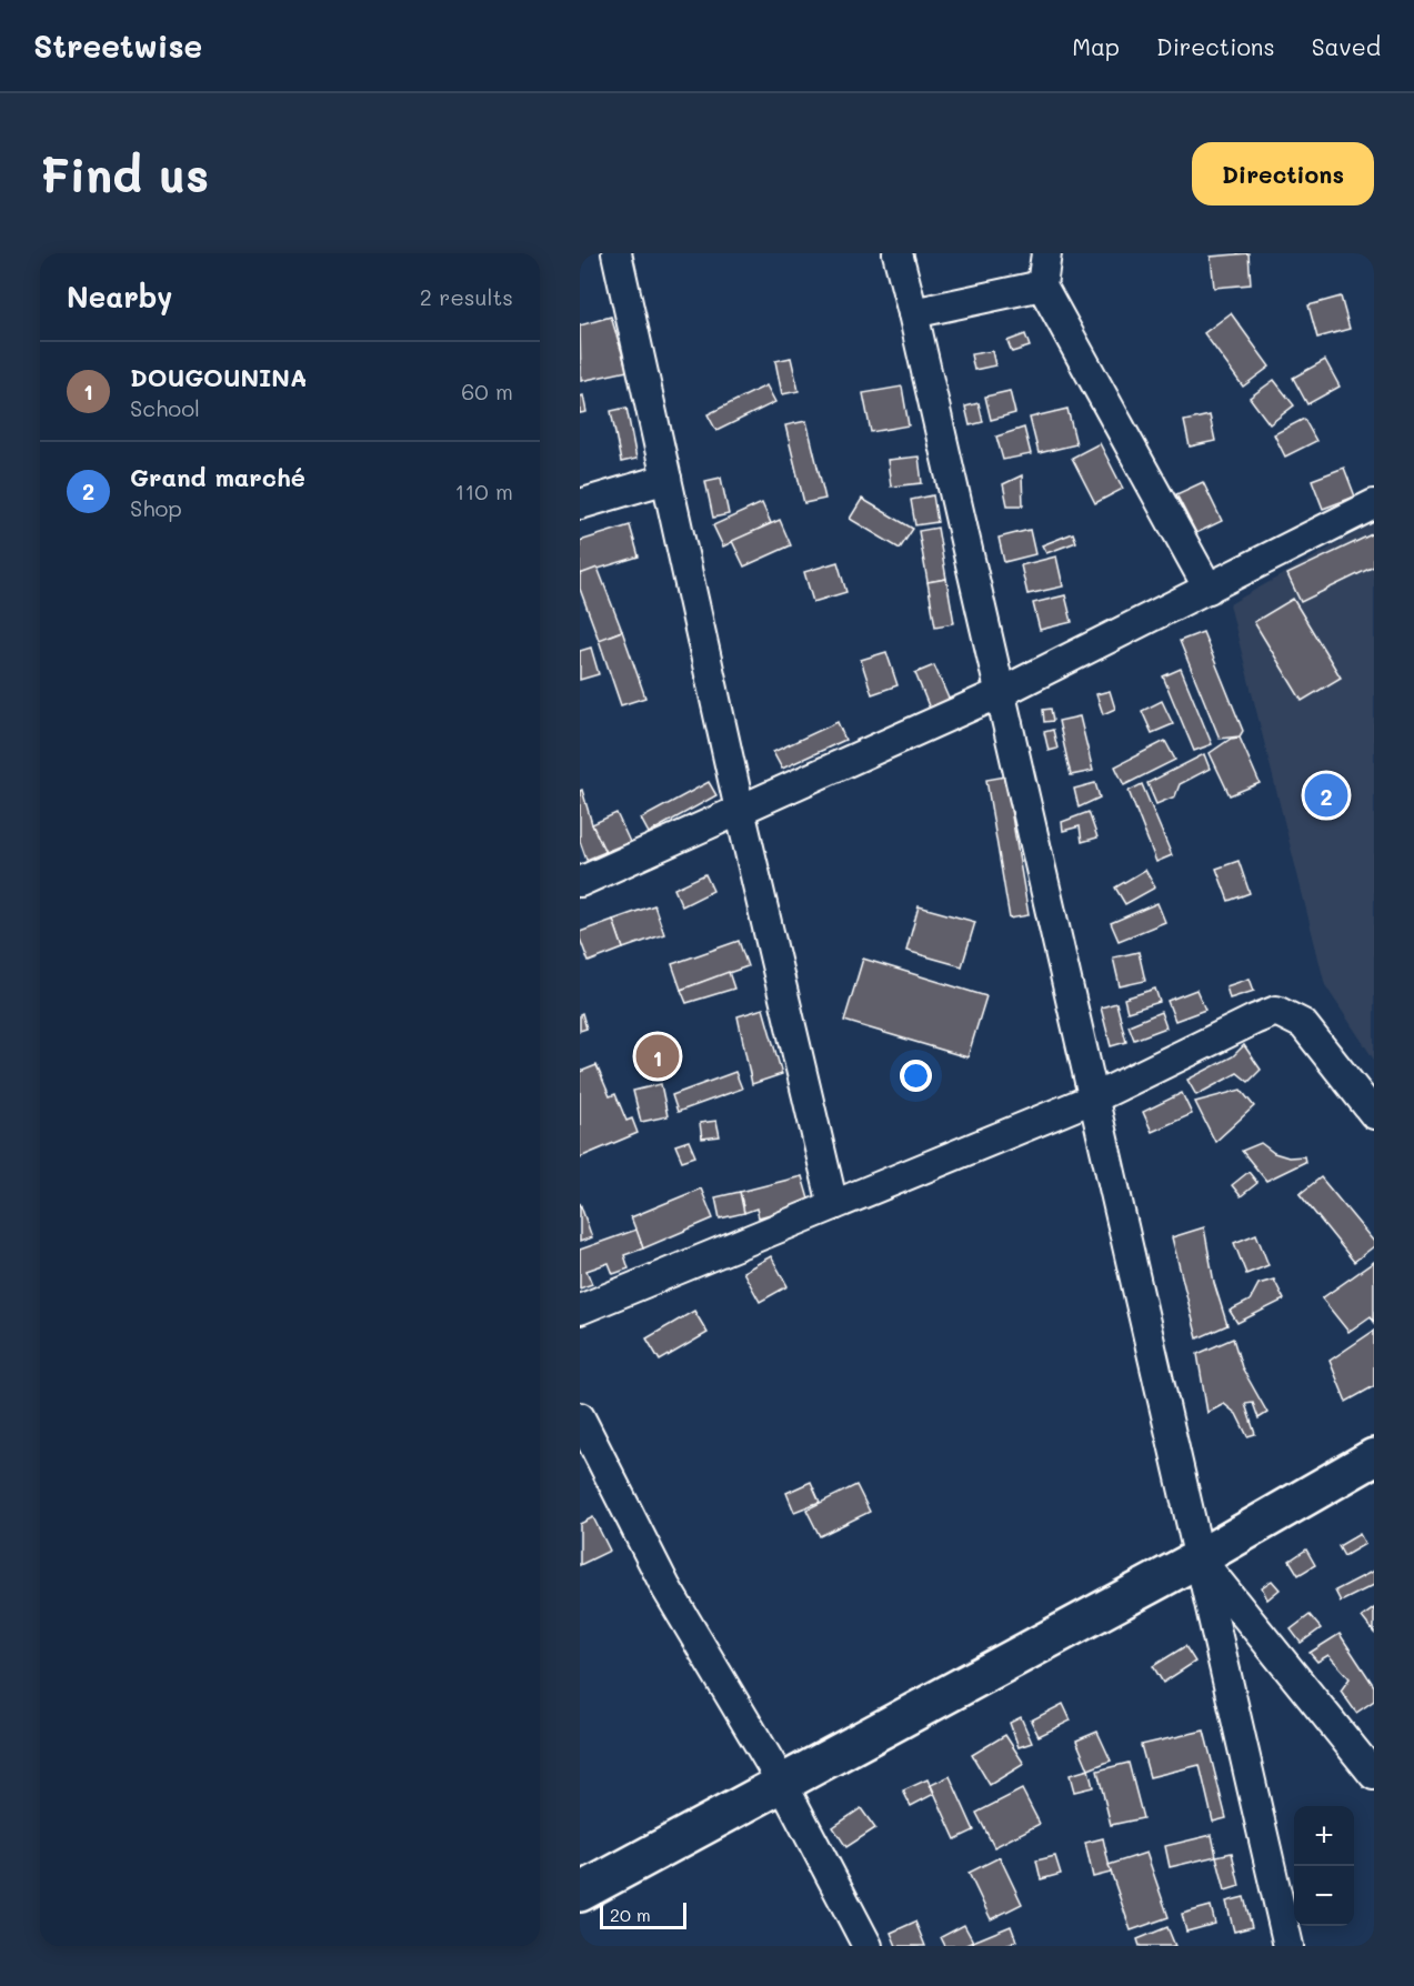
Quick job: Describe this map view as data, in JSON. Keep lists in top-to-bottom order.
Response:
{
  "scale_bar": "20 m",
  "page": {
    "header": "Streetwise",
    "nav": ["Map", "Directions", "Saved"],
    "buttons": "Directions",
    "title": "Find us",
    "heading": ["Nearby", "2 results"],
    "list": [
      {
        "mark": "1",
        "name": "DOUGOUNINA",
        "note": "School",
        "value": "60 m"
      },
      {
        "mark": "2",
        "name": "Grand marché",
        "note": "Shop",
        "value": "110 m"
      }
    ],
    "pins": ["2", "1"],
    "map_buttons": ["+", "−"],
    "scale": "20 m"
  }
}
